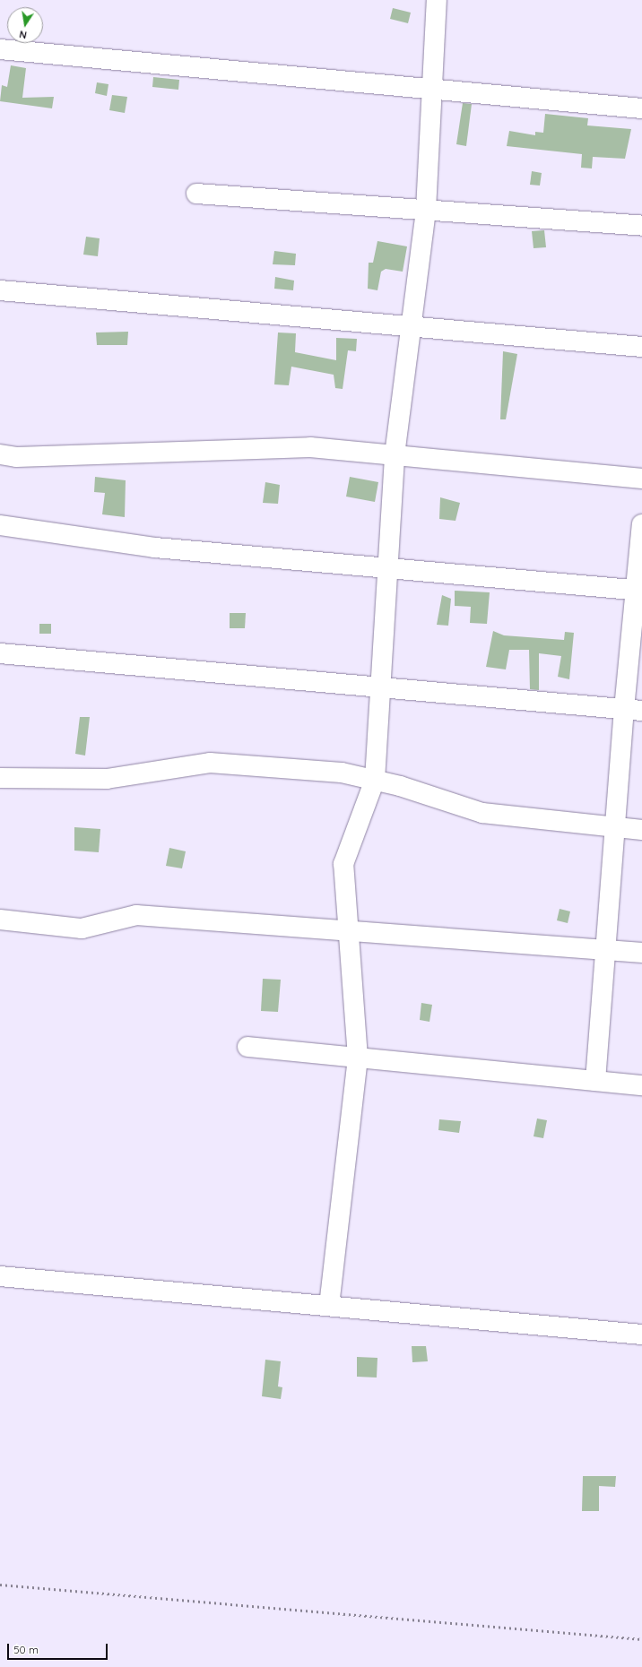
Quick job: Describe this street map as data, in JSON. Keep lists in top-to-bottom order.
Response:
{
  "scale_bar": "50 m",
  "north": "bottom"
}
